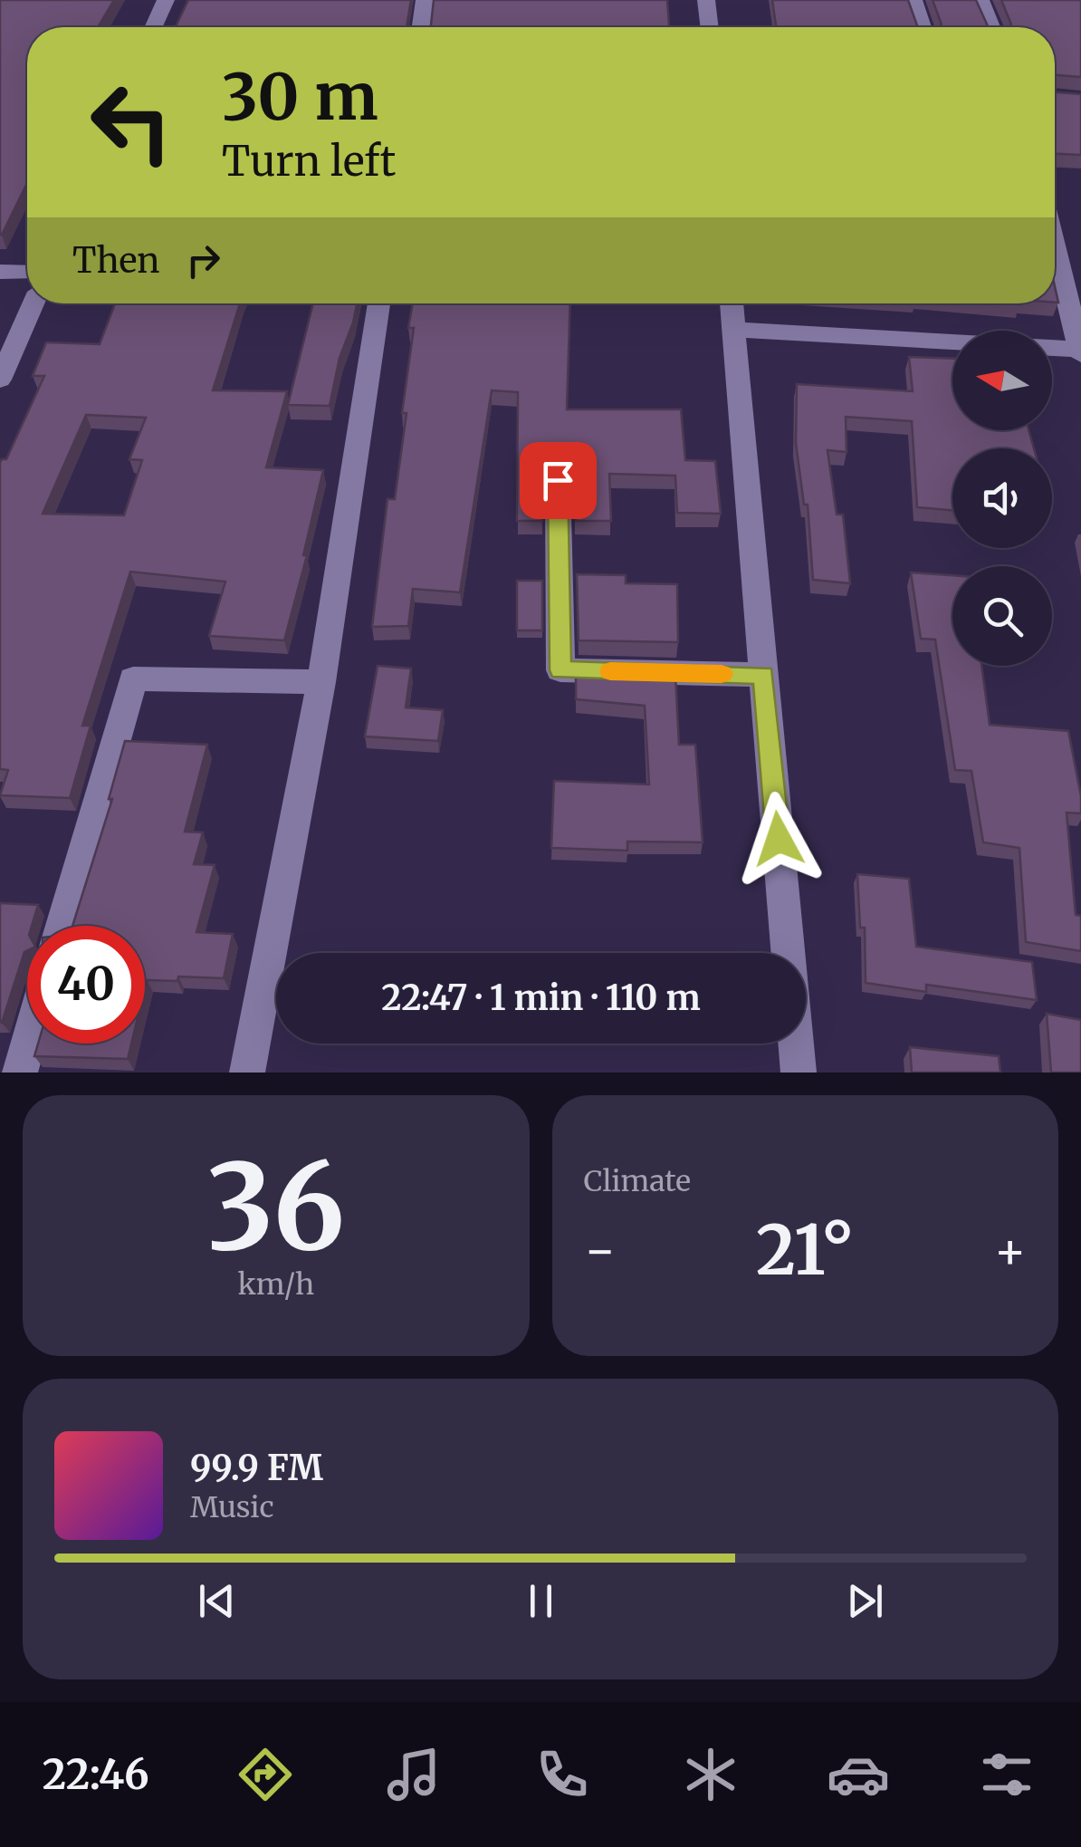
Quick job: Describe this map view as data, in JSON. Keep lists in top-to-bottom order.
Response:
{
  "north": "left",
  "page": {
    "turn": ["30 m", "Turn left"],
    "then": "Then",
    "limit": "40",
    "trip": "22:47 · 1 min · 110 m",
    "tile": [
      ["36", "km/h"],
      "Climate"
    ],
    "heat": ["−", "21°", "+"],
    "song": ["99.9 FM", "Music"],
    "tabs": "22:46"
  }
}
